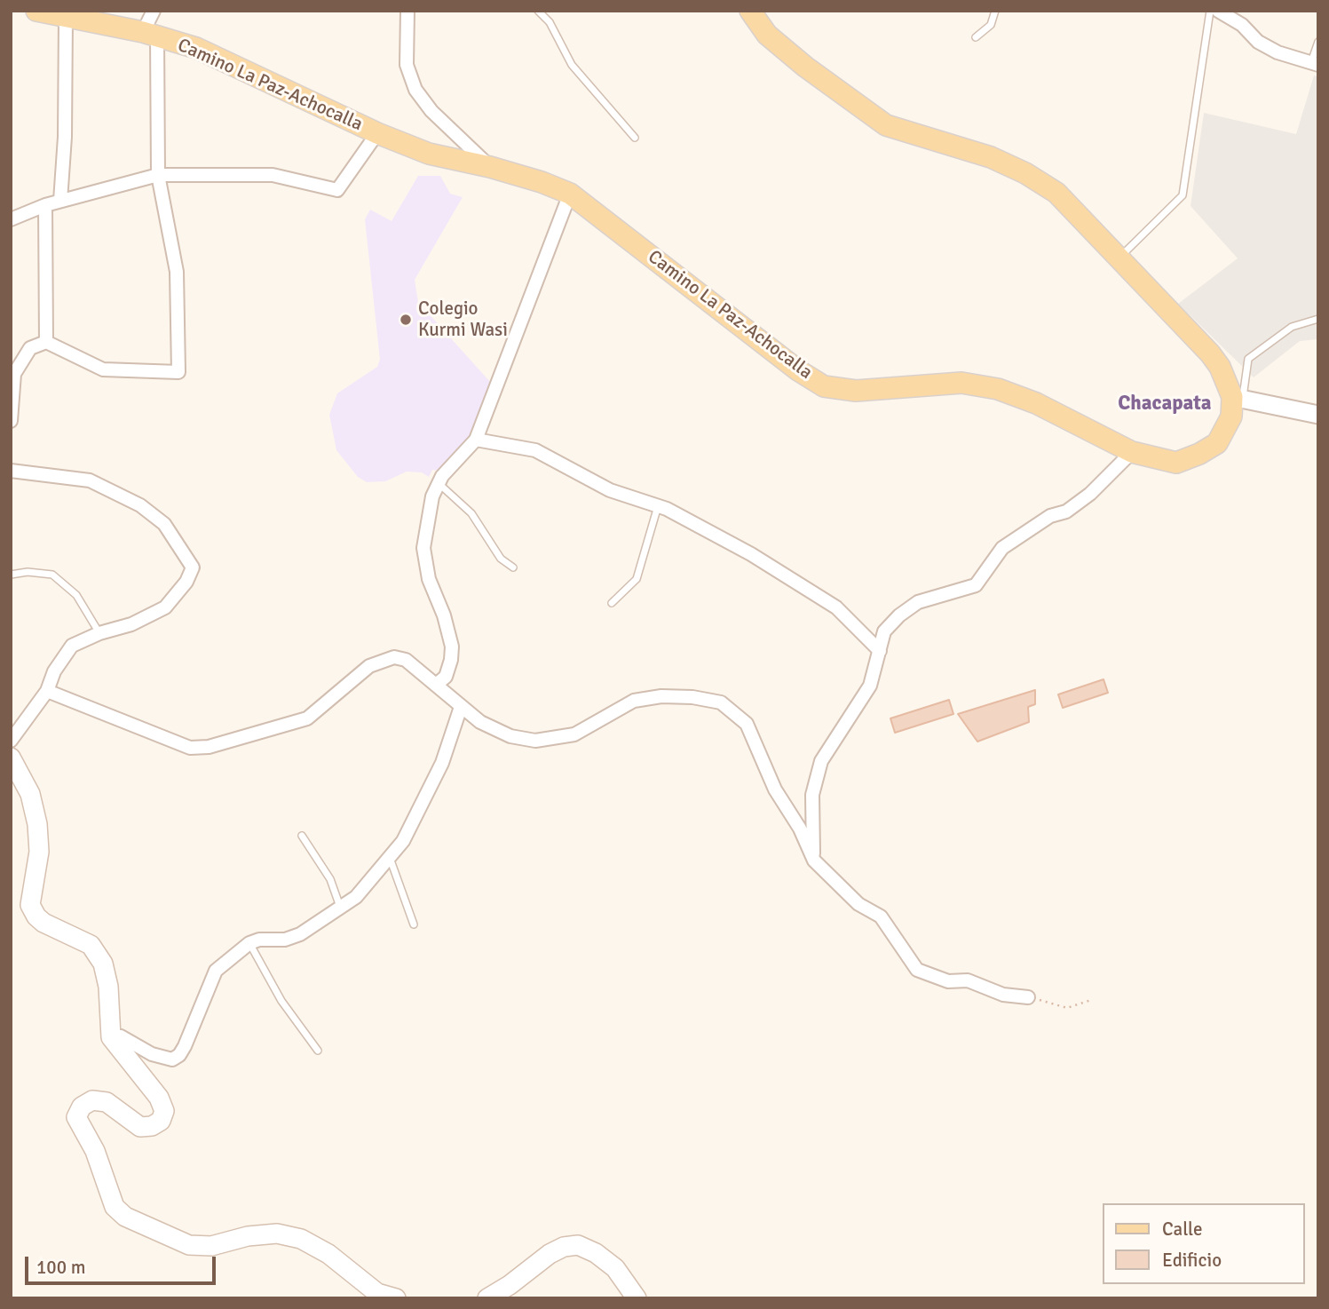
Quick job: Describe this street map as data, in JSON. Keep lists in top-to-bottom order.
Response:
{
  "streets": {
    "main road": ["Camino La Paz-Achocalla"]
  },
  "districts": ["Chacapata"],
  "places": ["Colegio Kurmi Wasi"],
  "legend": ["Calle", "Edificio"],
  "scale_bar": "100 m"
}
